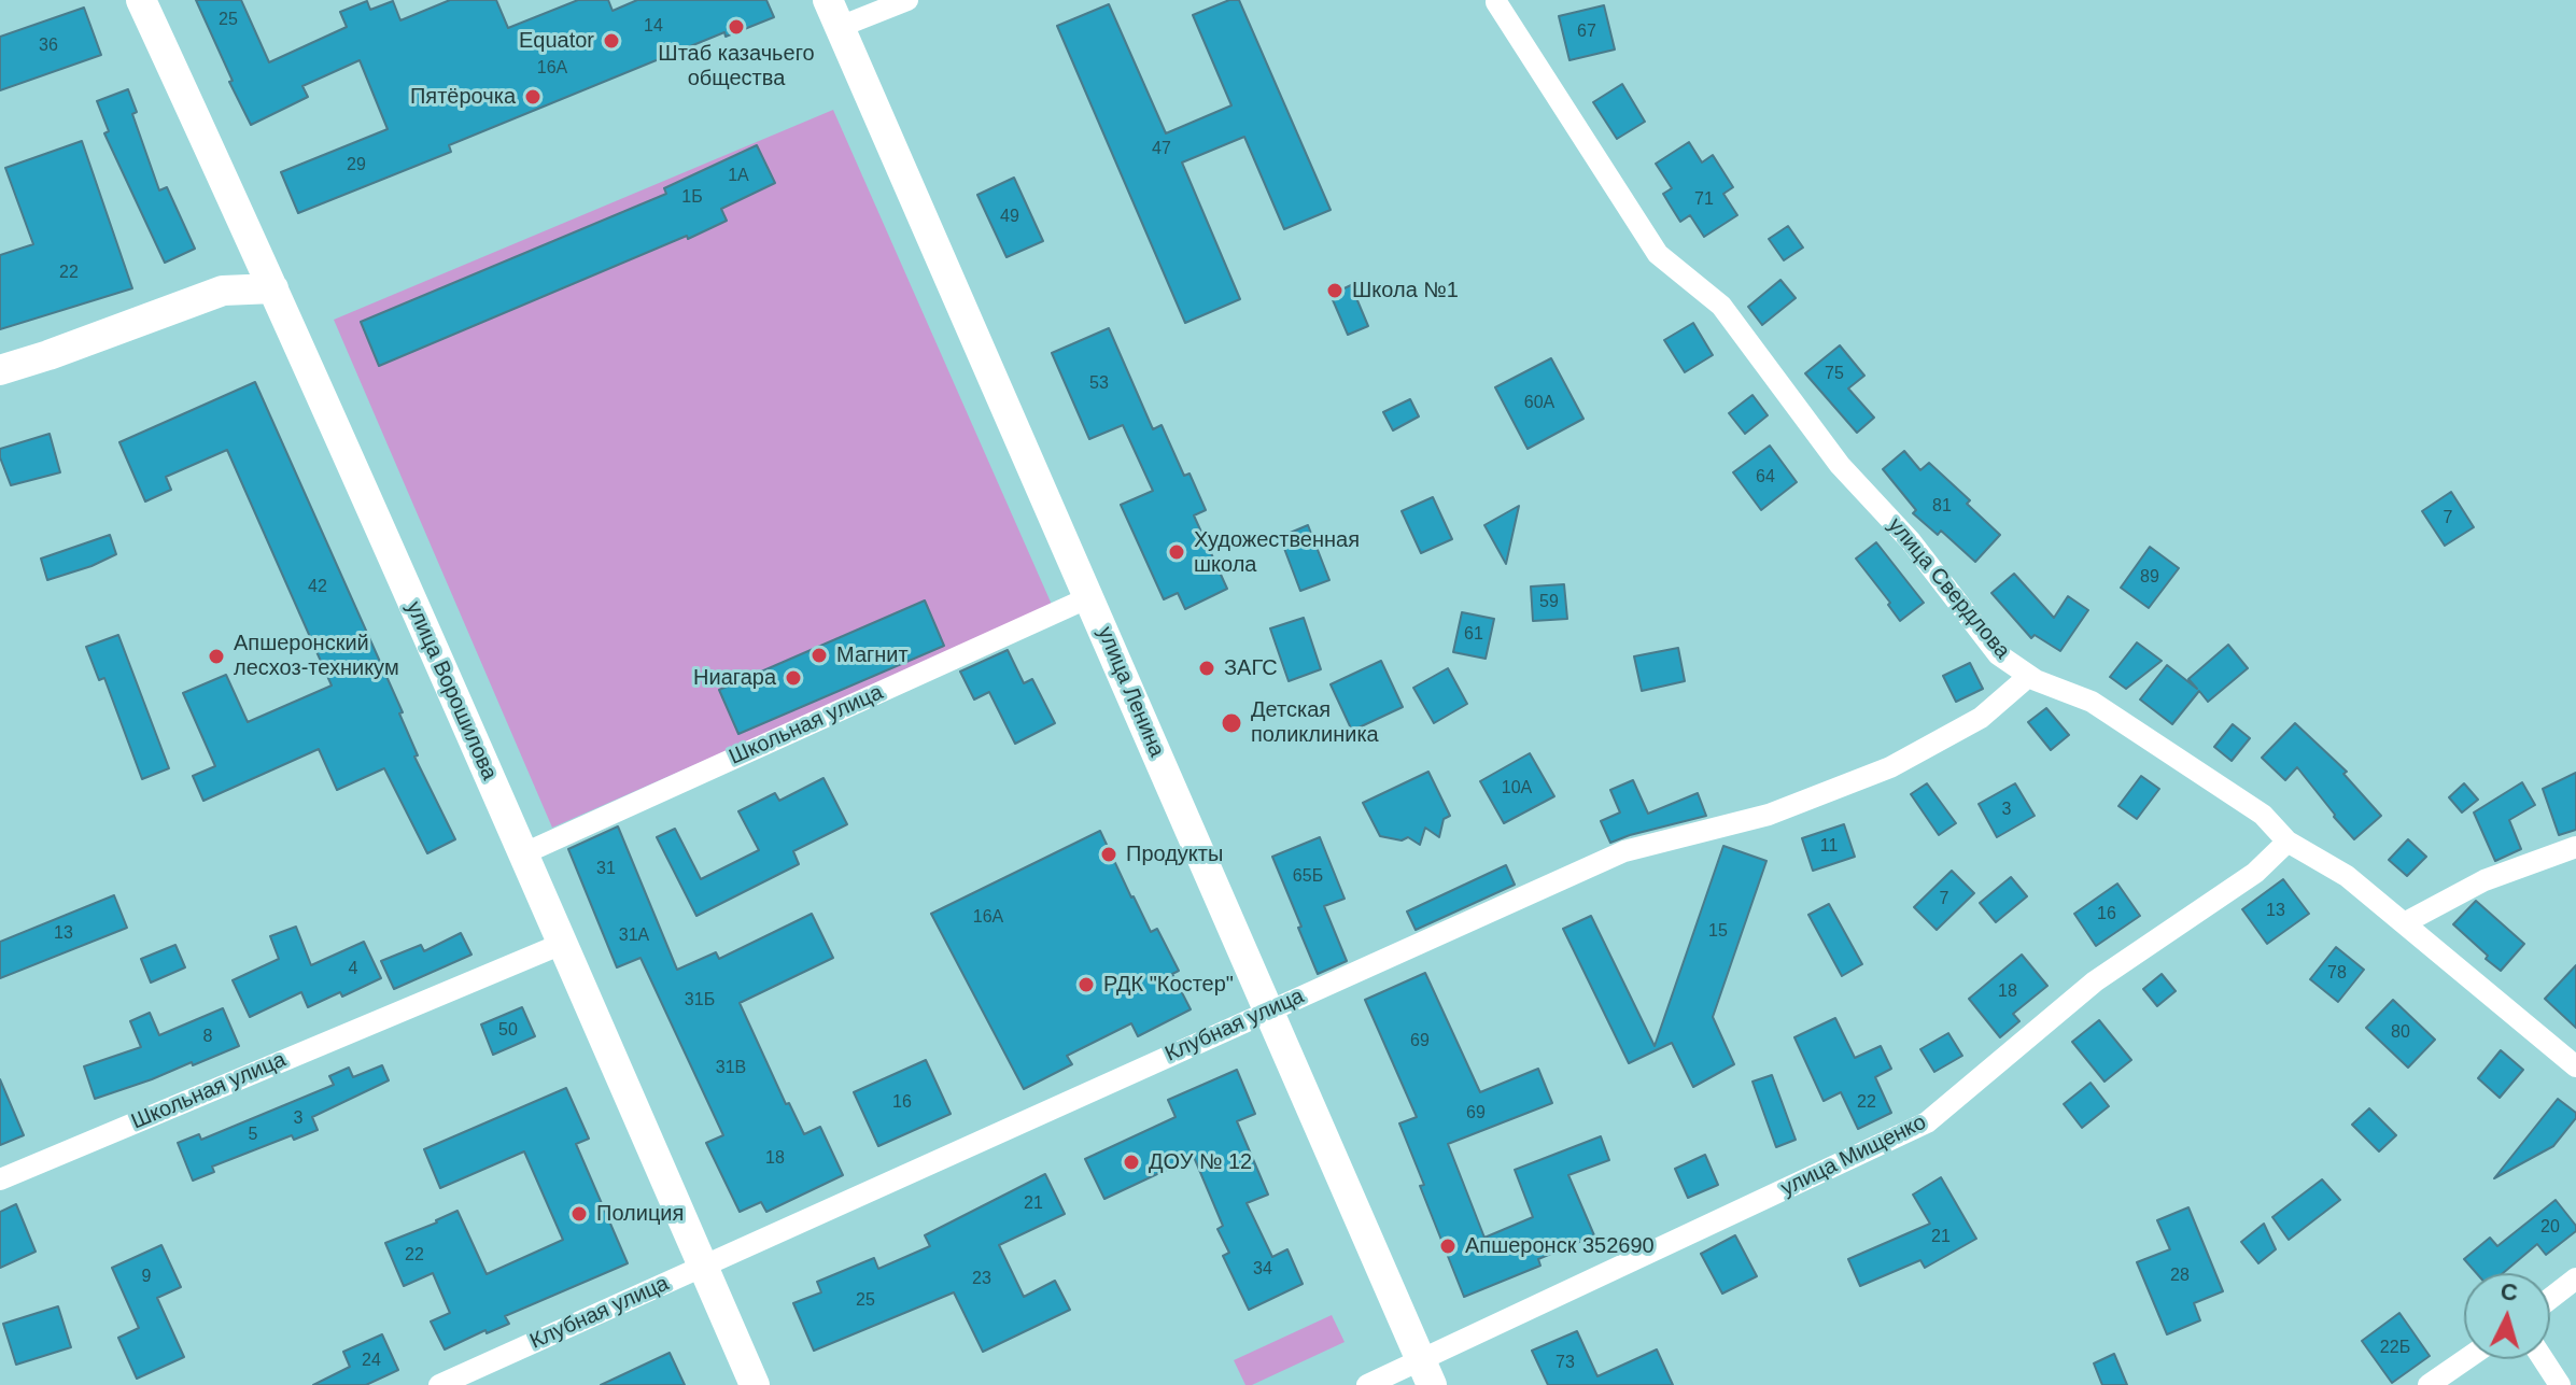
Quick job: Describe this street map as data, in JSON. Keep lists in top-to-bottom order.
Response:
{
  "streets": {
    "main road": ["улица Ворошилова", "улица Ленина"],
    "street": [
      "улица Свердлова",
      "Школьная улица",
      "Клубная улица",
      "улица Мищенко"
    ]
  },
  "crossings": [
    ["улица Свердлова", "Клубная улица"],
    ["улица Свердлова", "улица Мищенко"],
    ["улица Ворошилова", "Школьная улица"],
    ["улица Ворошилова", "Клубная улица"],
    ["улица Ленина", "Школьная улица"],
    ["улица Ленина", "Клубная улица"],
    ["улица Ленина", "улица Мищенко"]
  ],
  "places": [
    "Штаб казачьего общества",
    "Equator",
    "Пятёрочка",
    "Школа №1",
    "Художественная школа",
    "Магнит",
    "Апшеронский лесхоз-техникум",
    "ЗАГС",
    "Ниагара",
    "Детская поликлиника",
    "Продукты",
    "РДК \"Костер\"",
    "ДОУ № 12",
    "Полиция",
    "Апшеронск 352690"
  ],
  "house_numbers": [
    "25",
    "14",
    "67",
    "36",
    "16А",
    "47",
    "29",
    "1А",
    "1Б",
    "71",
    "49",
    "22",
    "75",
    "53",
    "60А",
    "64",
    "81",
    "7",
    "89",
    "42",
    "59",
    "61",
    "10А",
    "3",
    "11",
    "31",
    "65Б",
    "7",
    "13",
    "16",
    "16А",
    "15",
    "13",
    "31А",
    "4",
    "78",
    "18",
    "31Б",
    "50",
    "80",
    "8",
    "69",
    "31В",
    "16",
    "22",
    "69",
    "3",
    "5",
    "18",
    "21",
    "20",
    "21",
    "22",
    "34",
    "28",
    "9",
    "23",
    "25",
    "22Б",
    "24",
    "73"
  ],
  "north": "top"
}
